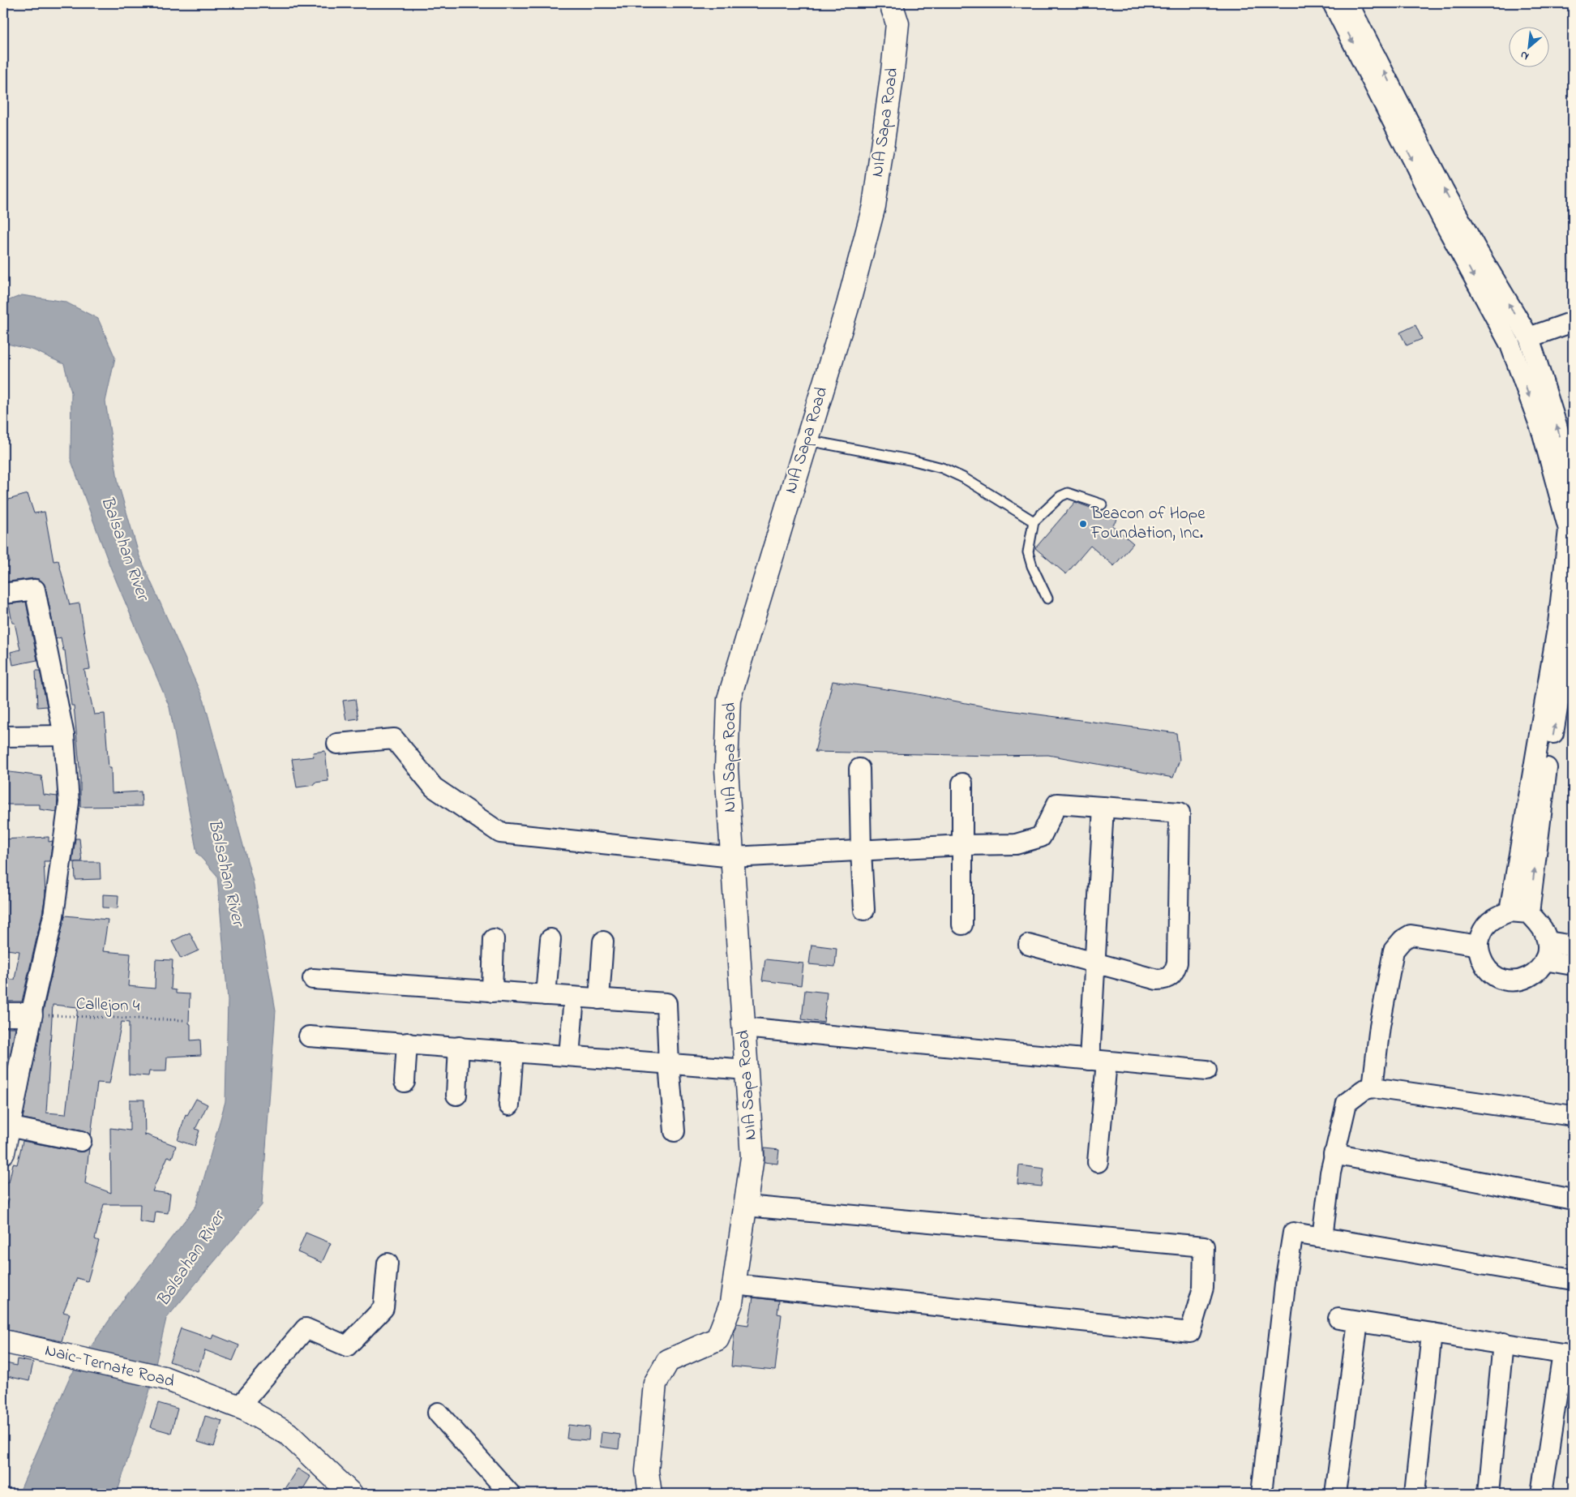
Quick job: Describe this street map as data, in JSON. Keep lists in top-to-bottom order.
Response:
{
  "streets": {
    "street": ["NIA Sapa Road", "Naic-Ternate Road"],
    "path": ["Callejon 4"]
  },
  "water": ["Balsahan River"],
  "places": ["Beacon of Hope Foundation, Inc."],
  "north": "bottom left"
}
